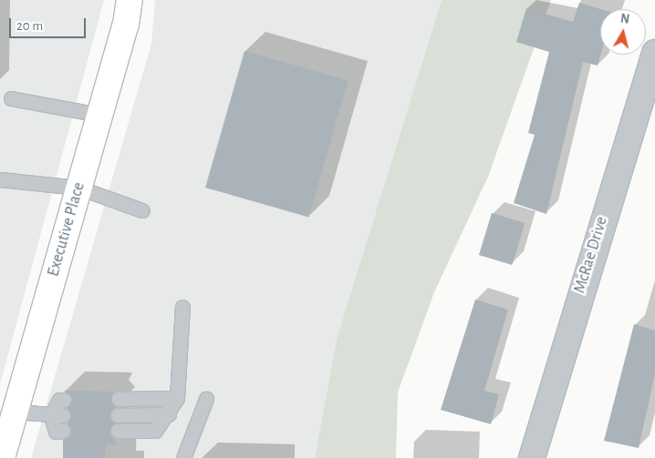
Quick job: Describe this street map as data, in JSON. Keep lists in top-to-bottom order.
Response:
{
  "streets": {
    "street": ["Executive Place", "McRae Drive"]
  },
  "scale_bar": "20 m",
  "north": "top"
}
